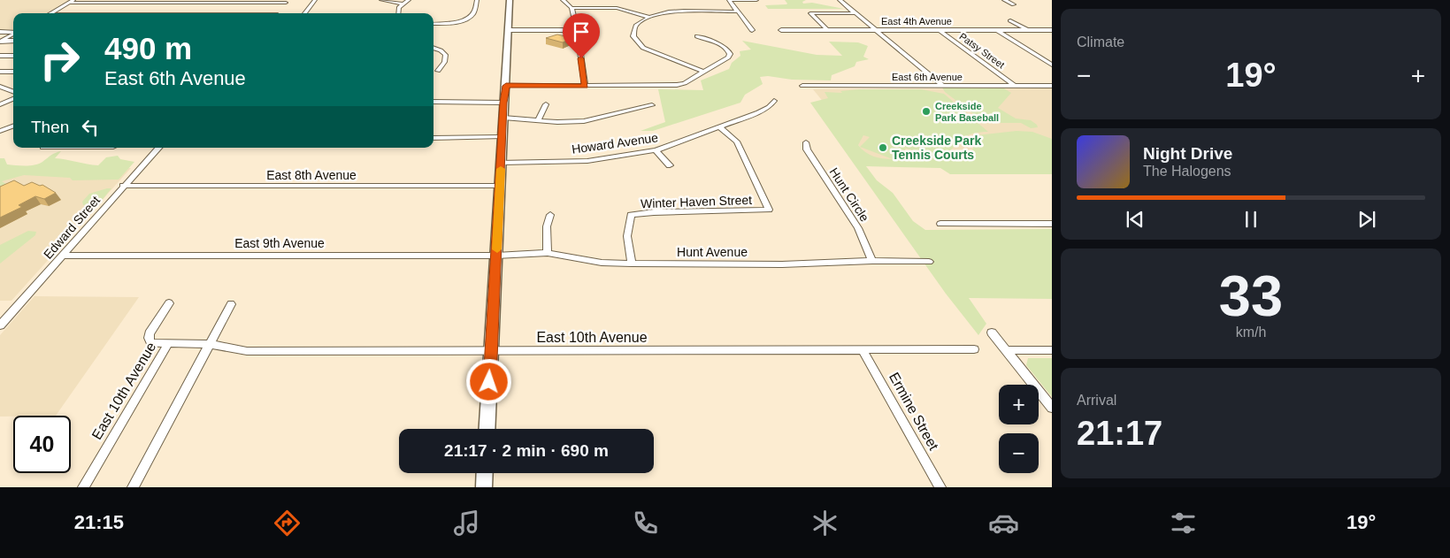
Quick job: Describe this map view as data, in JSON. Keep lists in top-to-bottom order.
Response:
{
  "streets": {
    "street": [
      "East 4th Avenue",
      "Patsy Street",
      "East 6th Avenue",
      "Howard Avenue",
      "East 8th Avenue",
      "Hunt Circle",
      "Winter Haven Street",
      "Edward Street",
      "East 9th Avenue",
      "Hunt Avenue",
      "East 10th Avenue",
      "Ermine Street"
    ]
  },
  "crossings": [
    ["East 4th Avenue", "Patsy Street"],
    ["Patsy Street", "East 6th Avenue"],
    ["Howard Avenue", "Winter Haven Street"],
    ["East 8th Avenue", "Edward Street"],
    ["Hunt Circle", "Hunt Avenue"],
    ["Winter Haven Street", "Hunt Avenue"],
    ["Edward Street", "East 9th Avenue"],
    ["East 9th Avenue", "Hunt Avenue"],
    ["East 10th Avenue", "Ermine Street"]
  ],
  "places": ["Creekside Park Baseball", "Creekside Park Tennis Courts"],
  "page": {
    "tile": [
      "Climate",
      ["33", "km/h"],
      ["Arrival", "21:17"]
    ],
    "turn": ["490 m", "East 6th Avenue"],
    "heat": ["−", "19°", "+"],
    "then": "Then",
    "song": ["Night Drive", "The Halogens"],
    "map_buttons": ["+", "−"],
    "limit": "40",
    "trip": "21:17 · 2 min · 690 m",
    "tabs": ["21:15", "19°"]
  }
}
